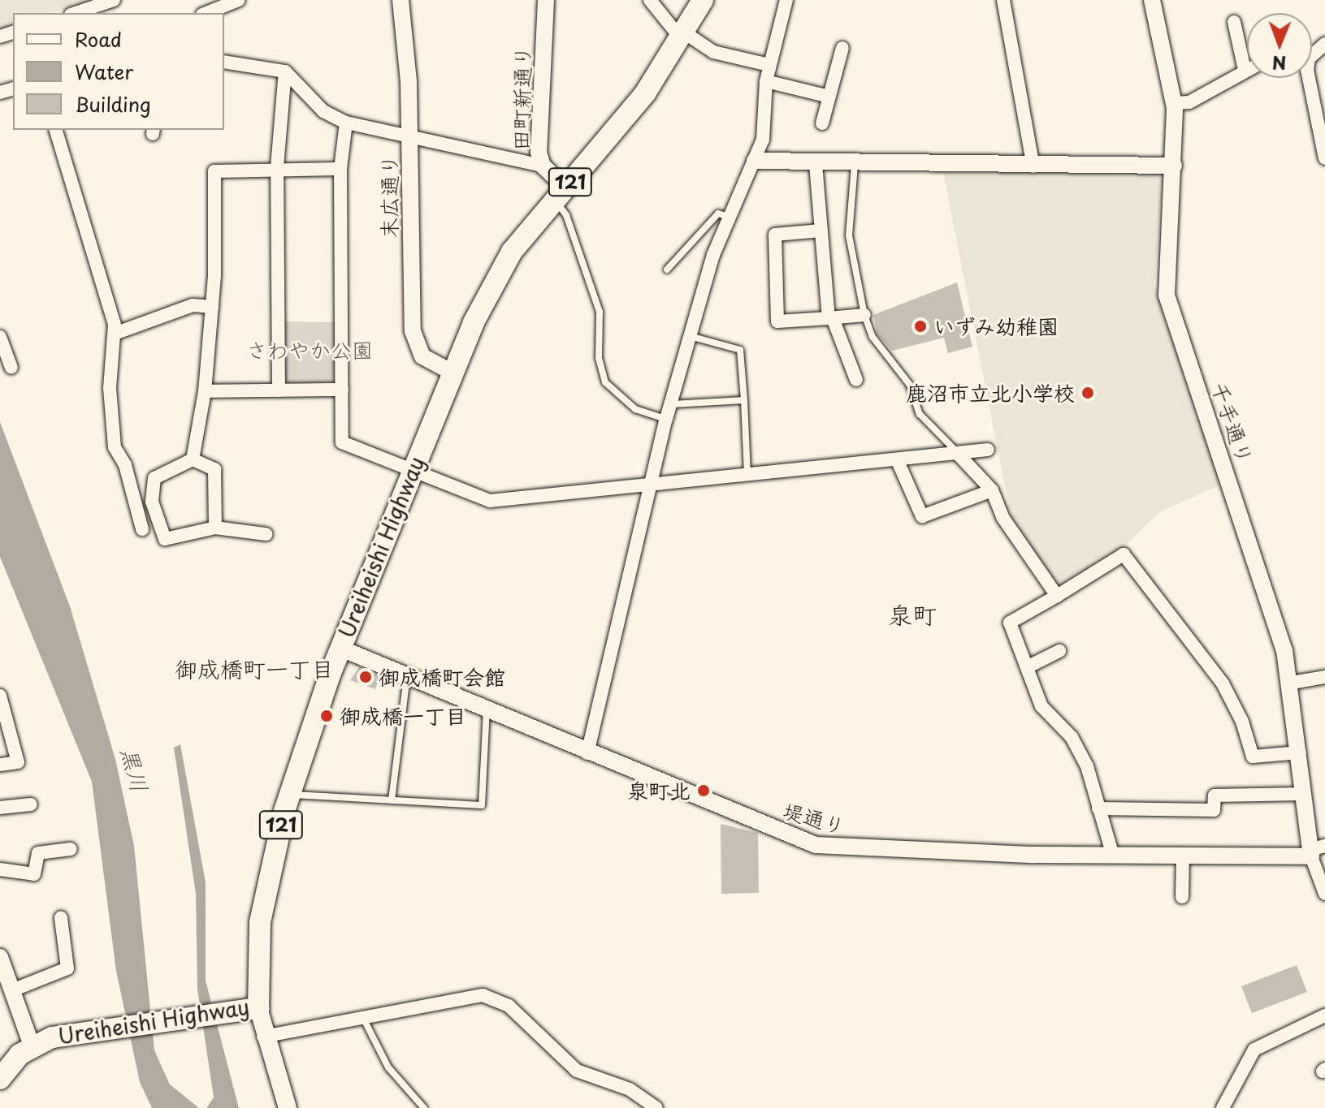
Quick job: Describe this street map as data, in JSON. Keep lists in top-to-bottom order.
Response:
{
  "streets": {
    "highway": ["121", "Ureiheishi Highway"],
    "street": [
      "田町新通り",
      "末広通り",
      "千手通り",
      "堤通り"
    ]
  },
  "crossings": [
    ["田町新通り", "Ureiheishi Highway"],
    ["末広通り", "Ureiheishi Highway"],
    ["千手通り", "堤通り"],
    ["Ureiheishi Highway", "堤通り"]
  ],
  "districts": ["泉町", "御成橋町一丁目"],
  "water": ["黒川"],
  "parks": ["さわやか公園"],
  "places": [
    "いずみ幼稚園",
    "鹿沼市立北小学校",
    "御成橋町会館",
    "御成橋一丁目",
    "泉町北"
  ],
  "legend": ["Road", "Water", "Building"],
  "north": "bottom"
}
